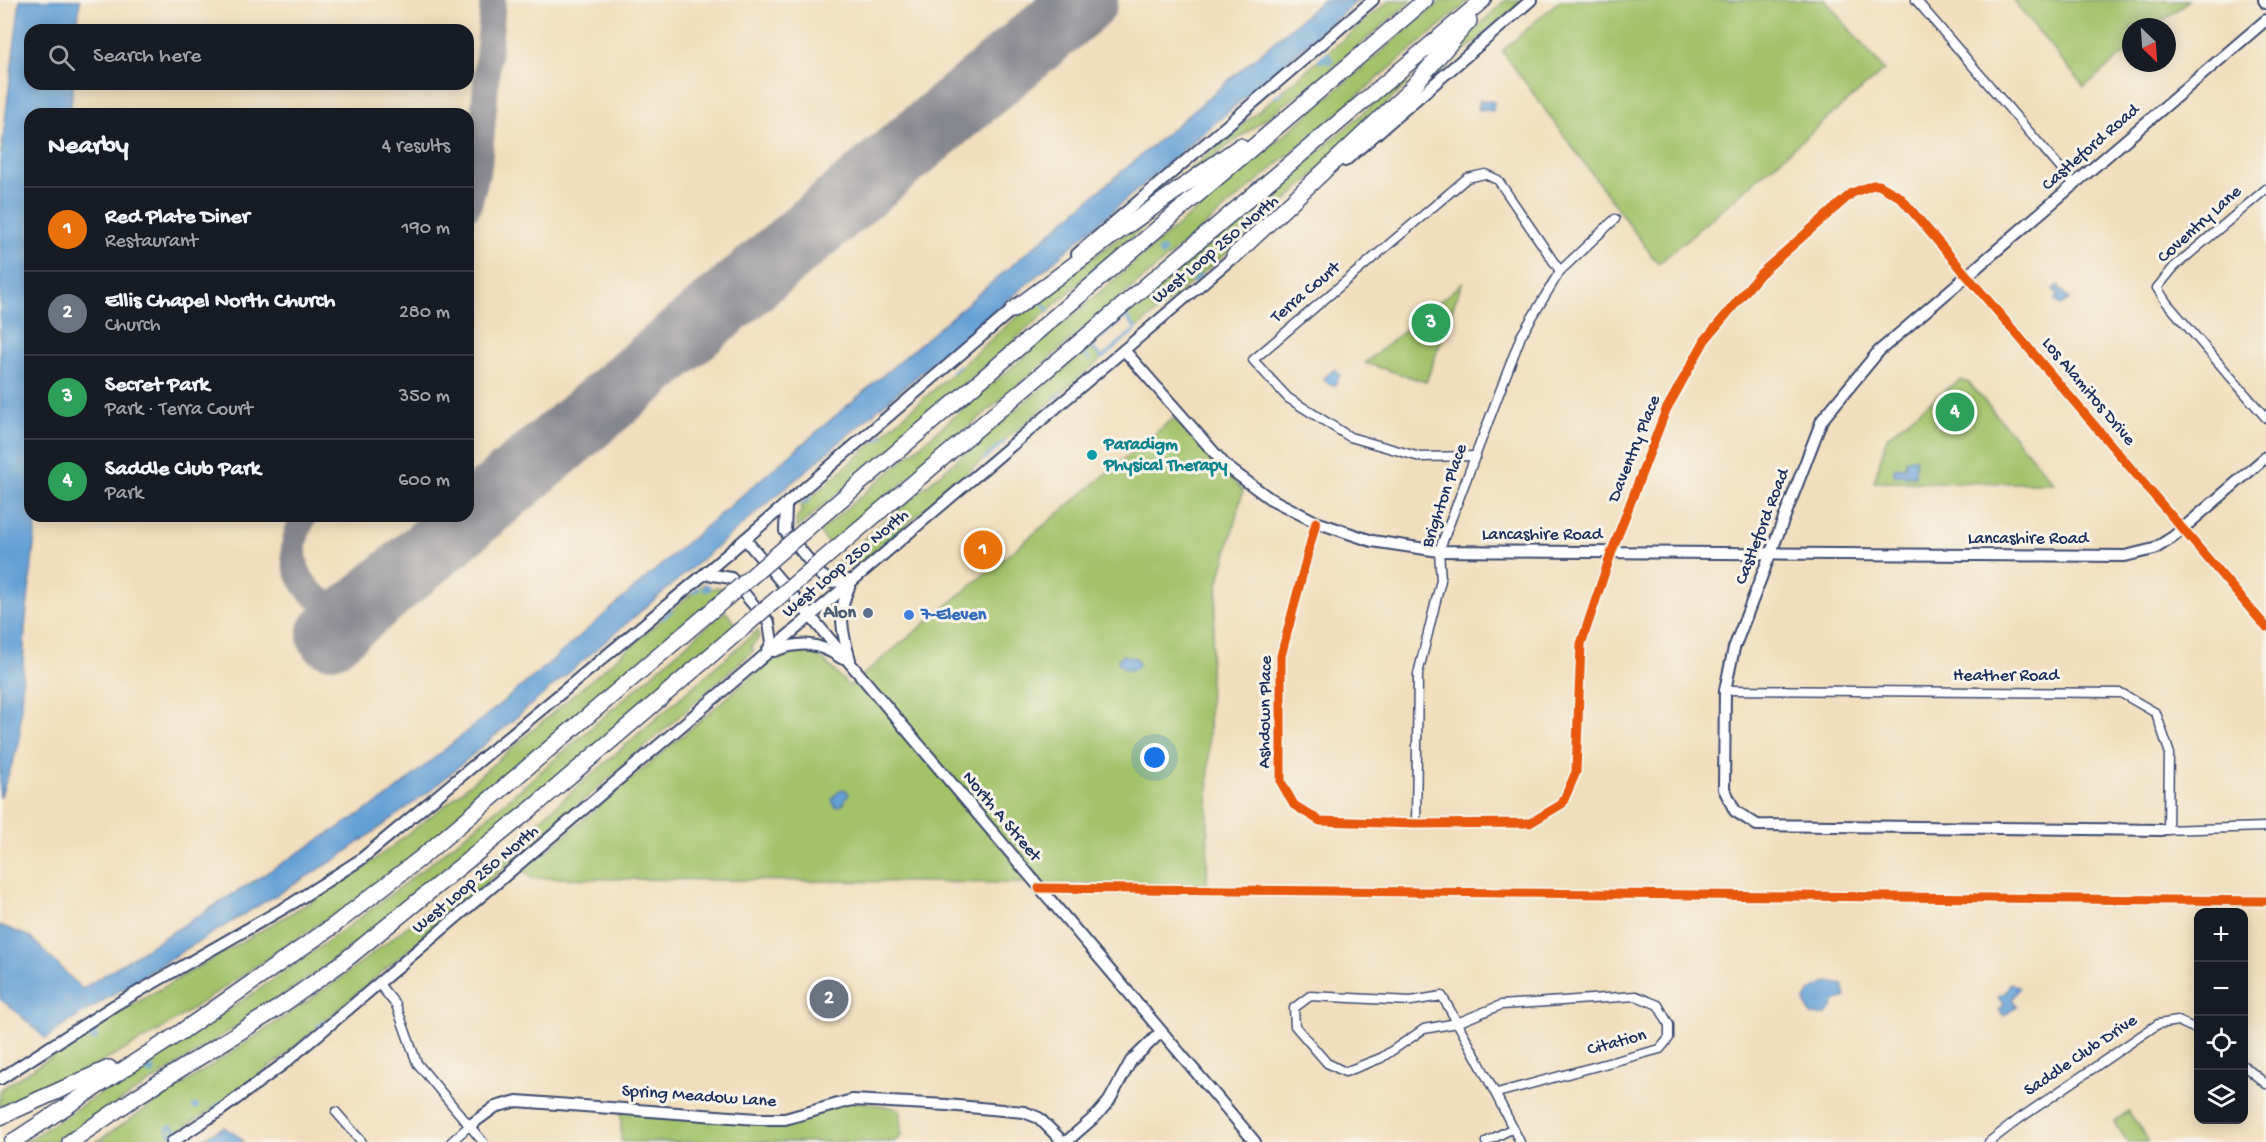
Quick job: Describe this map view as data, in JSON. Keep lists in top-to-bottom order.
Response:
{
  "streets": {
    "main road": [
      "Castleford Road",
      "West Loop 250 North",
      "Lancashire Road",
      "North A Street",
      "Spring Meadow Lane"
    ],
    "street": [
      "Coventry Lane",
      "Terra Court",
      "Los Alamitos Drive",
      "Daventry Place",
      "Brighton Place",
      "Heather Road",
      "Ashdown Place",
      "Citation",
      "Saddle Club Drive"
    ]
  },
  "crossings": [
    ["Castleford Road", "Los Alamitos Drive"],
    ["Castleford Road", "Lancashire Road"],
    ["Castleford Road", "Heather Road"],
    ["West Loop 250 North", "Lancashire Road"],
    ["West Loop 250 North", "North A Street"],
    ["Terra Court", "Brighton Place"],
    ["Los Alamitos Drive", "Daventry Place"],
    ["Los Alamitos Drive", "Lancashire Road"],
    ["Daventry Place", "Lancashire Road"],
    ["Daventry Place", "Ashdown Place"],
    ["Brighton Place", "Lancashire Road"],
    ["Brighton Place", "Ashdown Place"],
    ["Lancashire Road", "Ashdown Place"]
  ],
  "places": ["Paradigm Physical Therapy", "Alon", "7-Eleven"],
  "north": "bottom right",
  "page": {
    "search": "Search here",
    "heading": ["Nearby", "4 results"],
    "list": [
      {
        "mark": "1",
        "name": "Red Plate Diner",
        "note": "Restaurant",
        "value": "190 m"
      },
      {
        "mark": "2",
        "name": "Ellis Chapel North Church",
        "note": "Church",
        "value": "280 m"
      },
      {
        "mark": "3",
        "name": "Secret Park",
        "note": "Park · Terra Court",
        "value": "350 m"
      },
      {
        "mark": "4",
        "name": "Saddle Club Park",
        "note": "Park",
        "value": "600 m"
      }
    ],
    "pins": [
      "3",
      "4",
      "1",
      "2"
    ],
    "map_buttons": ["+", "−"]
  }
}
